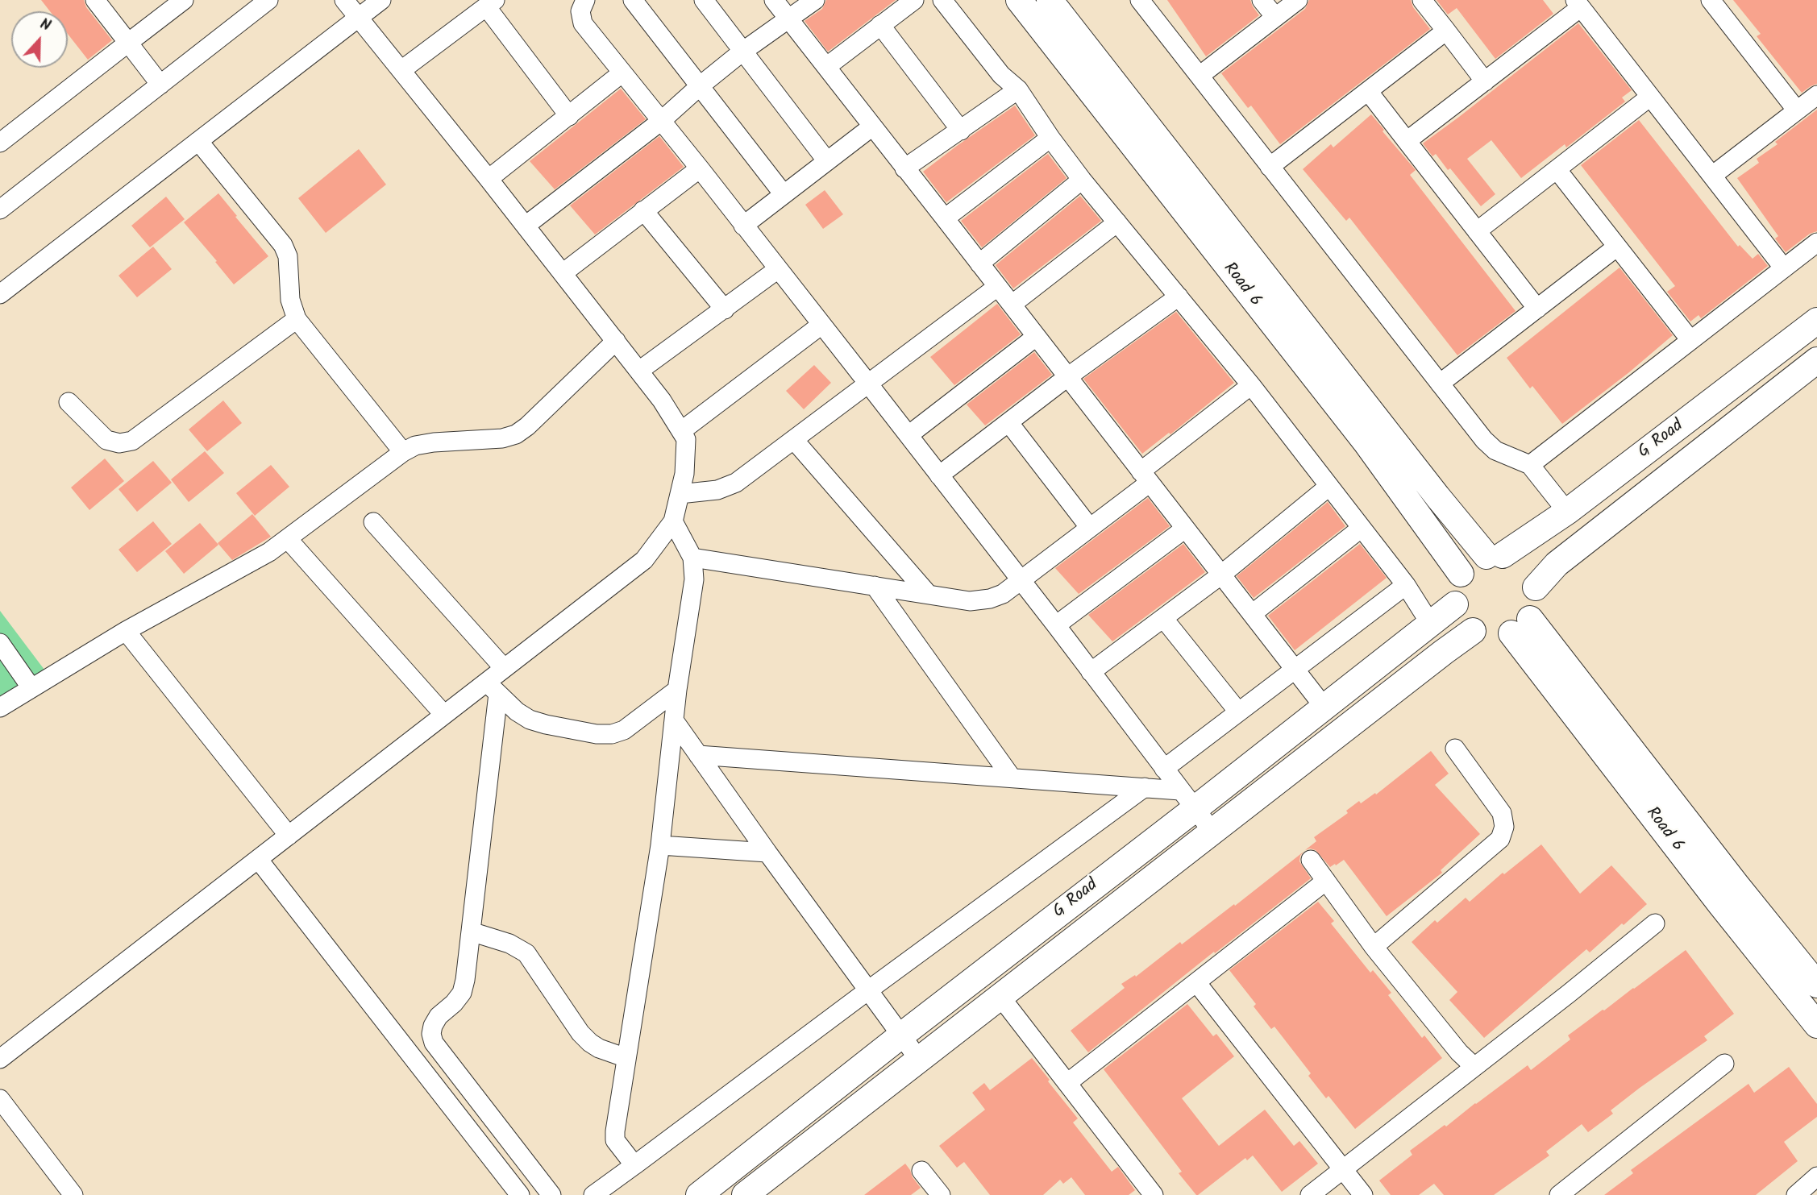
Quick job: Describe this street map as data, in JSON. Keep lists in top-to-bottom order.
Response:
{
  "streets": {
    "street": ["Road 6", "G Road"]
  },
  "crossings": [
    ["Road 6", "G Road"]
  ],
  "north": "top"
}
